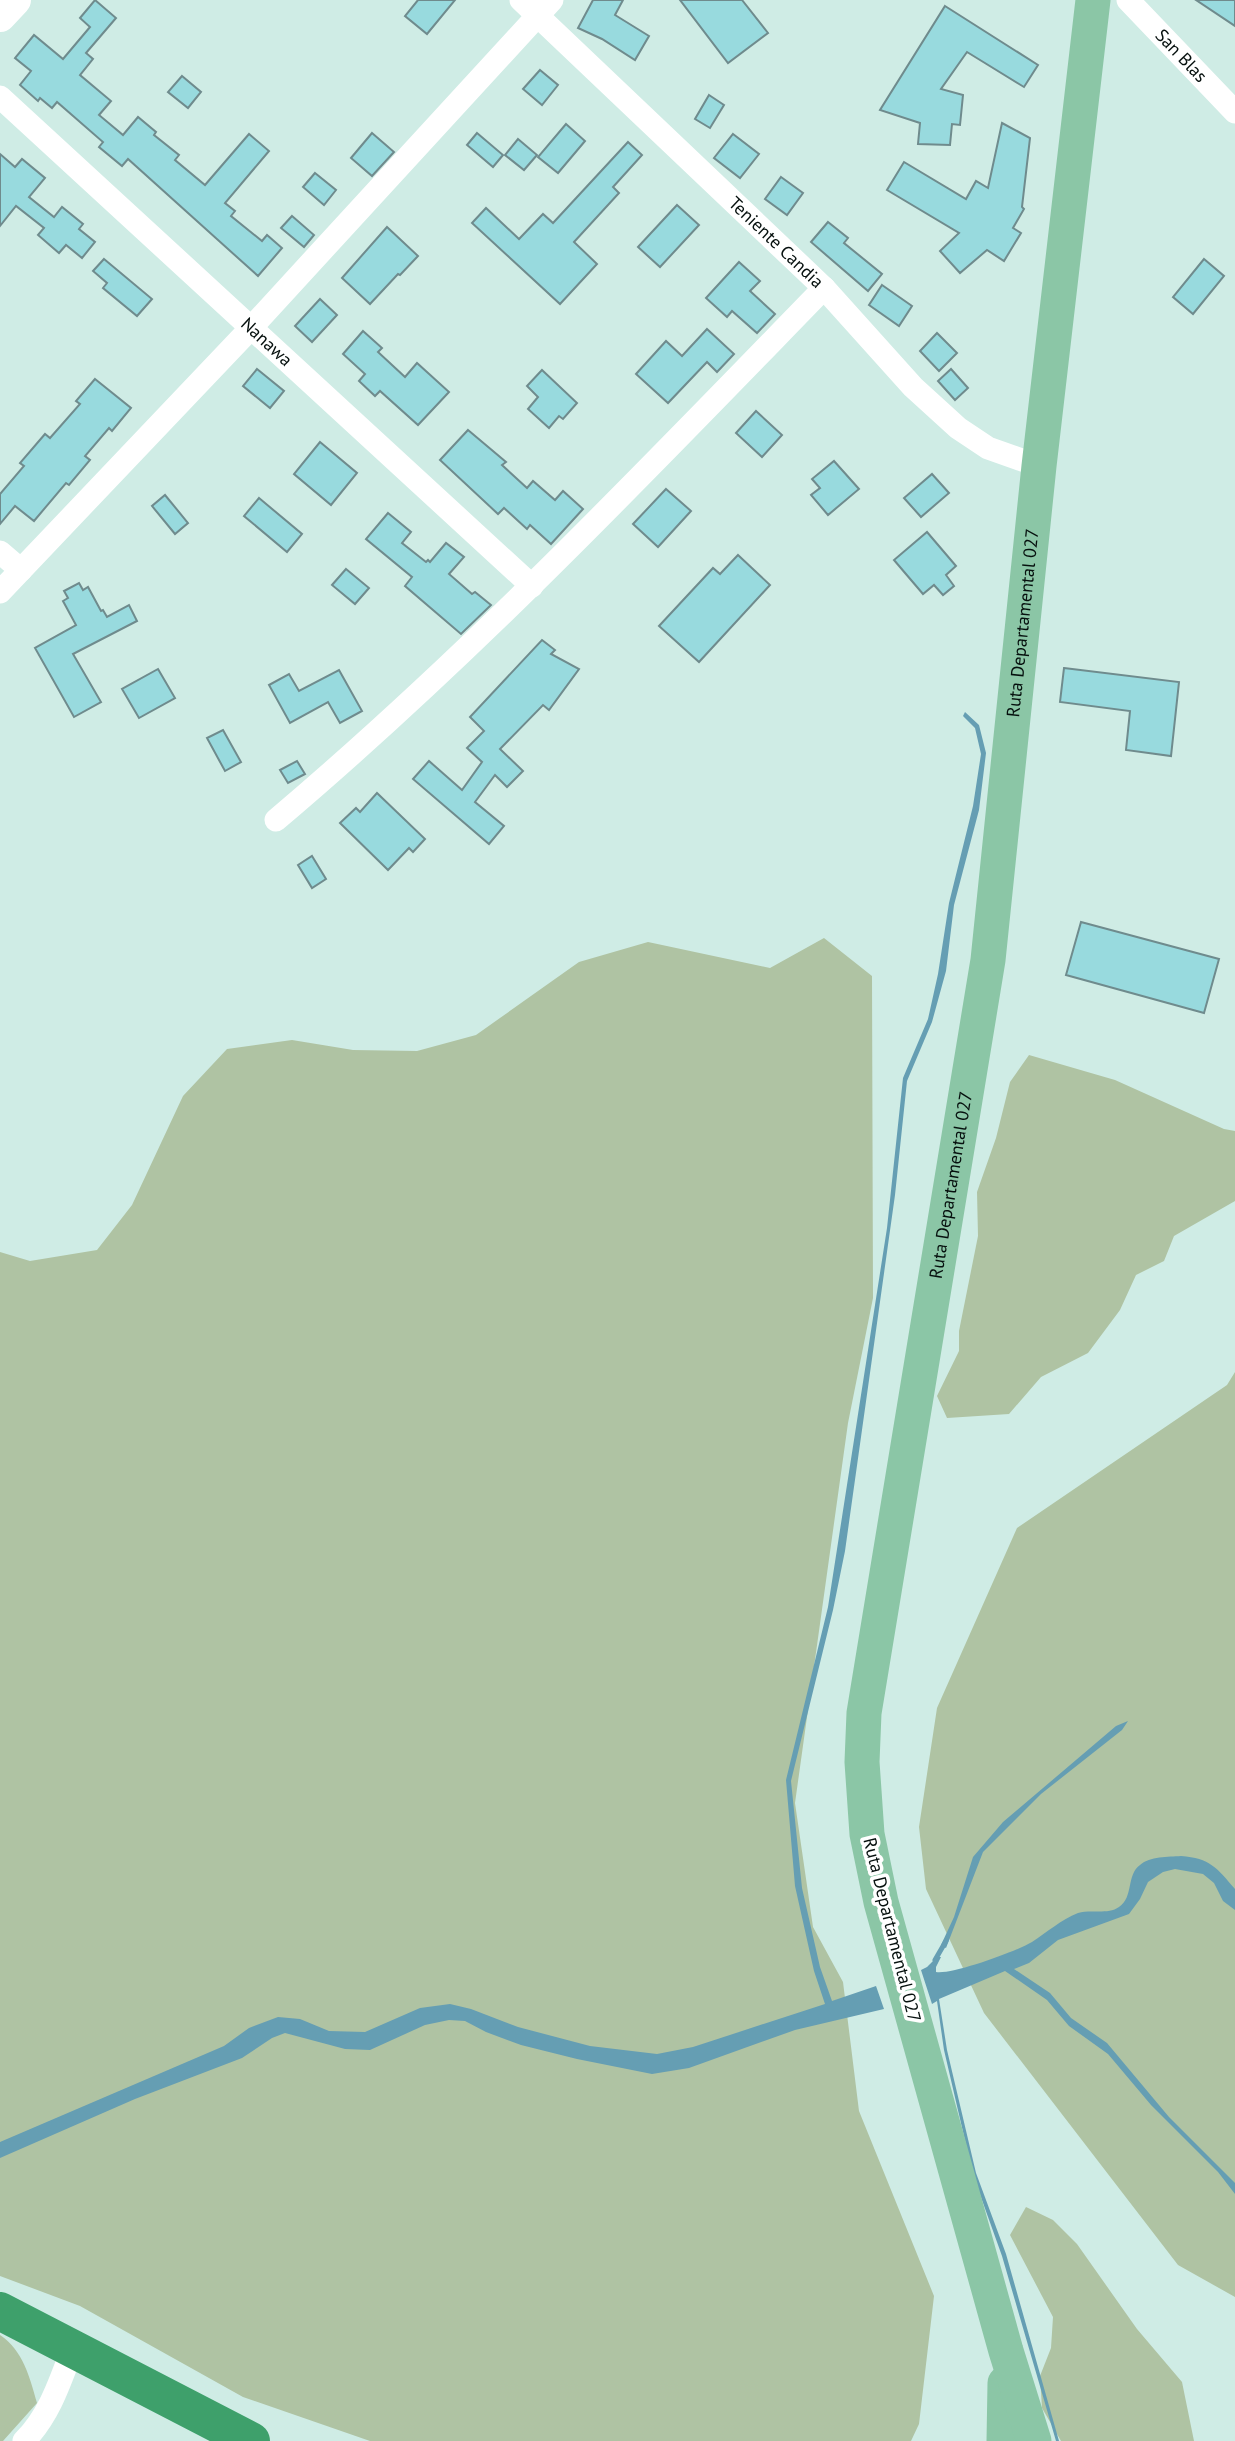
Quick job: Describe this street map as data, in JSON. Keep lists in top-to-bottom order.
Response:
{
  "streets": {
    "main road": ["Ruta Departamental 027"],
    "street": ["San Blas", "Teniente Candia", "Nanawa"]
  },
  "crossings": [
    ["Teniente Candia", "Ruta Departamental 027"]
  ]
}
